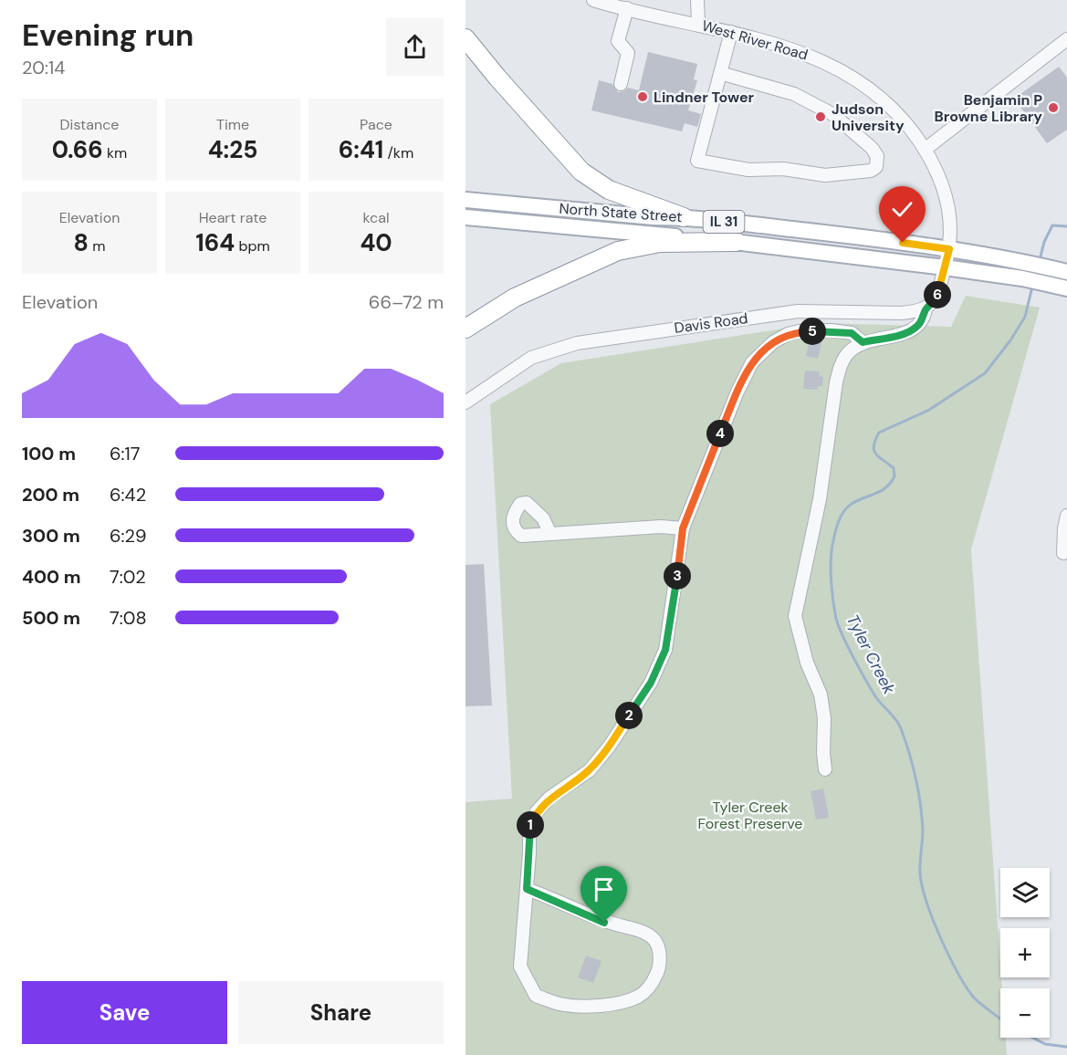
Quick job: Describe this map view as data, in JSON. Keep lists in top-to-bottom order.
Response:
{
  "streets": {
    "main road": ["North State Street", "IL 31"],
    "street": ["West River Road", "Davis Road"]
  },
  "crossings": [
    ["West River Road", "North State Street"]
  ],
  "water": ["Tyler Creek"],
  "parks": ["Tyler Creek Forest Preserve"],
  "places": ["Lindner Tower", "Benjamin P Browne Library", "Judson University"],
  "page": {
    "heading": ["Evening run", "20:14"],
    "stats": [
      ["Distance", "0.66 km"],
      ["Time", "4:25"],
      ["Pace", "6:41 /km"],
      ["Elevation", "8 m"],
      ["Heart rate", "164 bpm"],
      ["kcal", "40"]
    ],
    "chart": ["Elevation", "66–72 m"],
    "pins": [
      "6",
      "5",
      "4",
      "3",
      "2",
      "1"
    ],
    "list": [
      {
        "name": "100 m",
        "note": "6:17"
      },
      {
        "name": "200 m",
        "note": "6:42"
      },
      {
        "name": "300 m",
        "note": "6:29"
      },
      {
        "name": "400 m",
        "note": "7:02"
      },
      {
        "name": "500 m",
        "note": "7:08"
      }
    ],
    "map_buttons": ["+", "−"],
    "buttons": ["Save", "Share"]
  }
}
